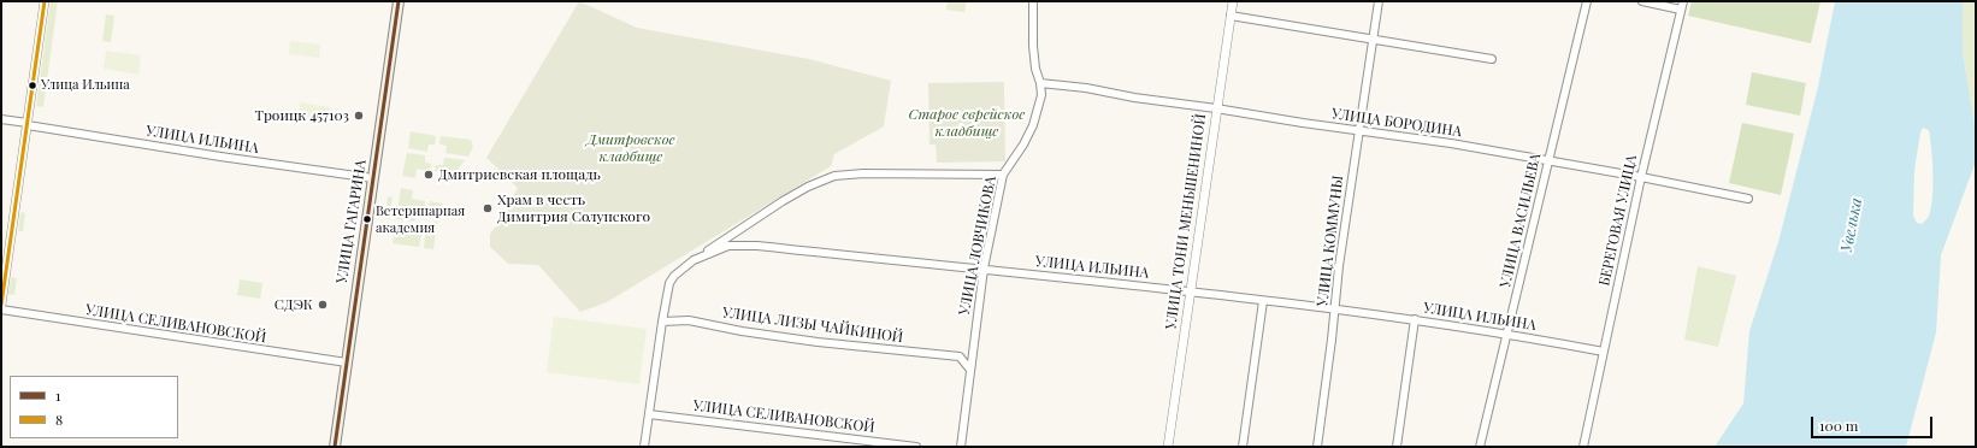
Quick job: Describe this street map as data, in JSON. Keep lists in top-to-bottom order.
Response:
{
  "streets": {
    "main road": ["УЛИЦА ГАГАРИНА"],
    "street": [
      "УЛИЦА БОРОДИНА",
      "УЛИЦА ИЛЬИНА",
      "УЛИЦА ВАСИЛЬЕВА",
      "БЕРЕГОВАЯ УЛИЦА",
      "УЛИЦА ТОНИ МЕНЬШЕНИНОЙ",
      "УЛИЦА КОММУНЫ",
      "УЛИЦА ЛОВЧИКОВА",
      "УЛИЦА СЕЛИВАНОВСКОЙ",
      "УЛИЦА ЛИЗЫ ЧАЙКИНОЙ"
    ]
  },
  "crossings": [
    ["УЛИЦА БОРОДИНА", "УЛИЦА ВАСИЛЬЕВА"],
    ["УЛИЦА БОРОДИНА", "БЕРЕГОВАЯ УЛИЦА"],
    ["УЛИЦА БОРОДИНА", "УЛИЦА ТОНИ МЕНЬШЕНИНОЙ"],
    ["УЛИЦА БОРОДИНА", "УЛИЦА КОММУНЫ"],
    ["УЛИЦА БОРОДИНА", "УЛИЦА ЛОВЧИКОВА"],
    ["УЛИЦА ИЛЬИНА", "УЛИЦА ВАСИЛЬЕВА"],
    ["УЛИЦА ИЛЬИНА", "БЕРЕГОВАЯ УЛИЦА"],
    ["УЛИЦА ИЛЬИНА", "УЛИЦА ГАГАРИНА"],
    ["УЛИЦА ИЛЬИНА", "УЛИЦА ТОНИ МЕНЬШЕНИНОЙ"],
    ["УЛИЦА ИЛЬИНА", "УЛИЦА КОММУНЫ"],
    ["УЛИЦА ИЛЬИНА", "УЛИЦА ЛОВЧИКОВА"],
    ["УЛИЦА ИЛЬИНА", "УЛИЦА ЛИЗЫ ЧАЙКИНОЙ"],
    ["УЛИЦА ГАГАРИНА", "УЛИЦА СЕЛИВАНОВСКОЙ"]
  ],
  "water": ["Увелька"],
  "parks": ["Старое еврейское кладбище", "Дмитровское кладбище"],
  "places": [
    "Улица Ильина",
    "Троицк 457103",
    "Дмитриевская площадь",
    "Храм в честь Димитрия Солунского",
    "Ветеринарная академия",
    "СДЭК"
  ],
  "lines": ["transit line 1", "transit line 8"],
  "legend": ["1", "8"],
  "scale_bar": "100 m"
}
